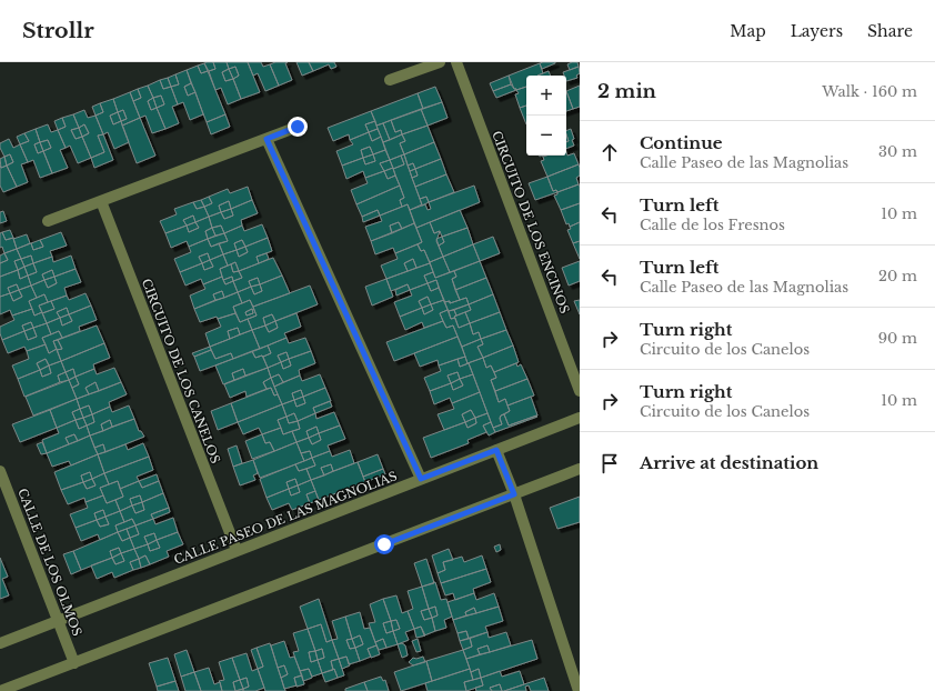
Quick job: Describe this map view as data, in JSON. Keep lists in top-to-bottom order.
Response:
{
  "streets": {
    "street": [
      "CIRCUITO DE LOS ENCINOS",
      "CIRCUITO DE LOS CANELOS",
      "CALLE PASEO DE LAS MAGNOLIAS",
      "CALLE DE LOS OLMOS"
    ]
  },
  "crossings": [
    ["CIRCUITO DE LOS CANELOS", "CALLE PASEO DE LAS MAGNOLIAS"],
    ["CALLE PASEO DE LAS MAGNOLIAS", "CALLE DE LOS OLMOS"]
  ],
  "page": {
    "header": "Strollr",
    "nav": ["Map", "Layers", "Share"],
    "heading": ["2 min", "Walk · 160 m"],
    "map_buttons": ["+", "−"],
    "list": [
      ["Continue", "Calle Paseo de las Magnolias", "30 m"],
      ["Turn left", "Calle de los Fresnos", "10 m"],
      ["Turn left", "Calle Paseo de las Magnolias", "20 m"],
      ["Turn right", "Circuito de los Canelos", "90 m"],
      ["Turn right", "Circuito de los Canelos", "10 m"],
      "Arrive at destination"
    ]
  }
}
